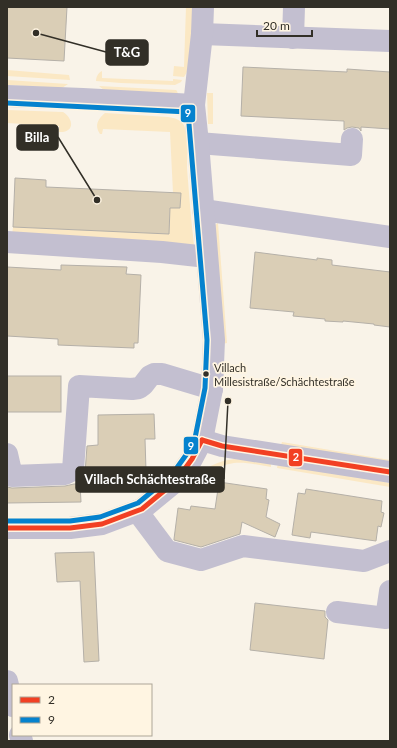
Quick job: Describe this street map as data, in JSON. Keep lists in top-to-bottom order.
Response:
{
  "places": [
    "T&G",
    "Billa",
    "Villach Millesistraße/Schächtestraße",
    "Villach Schächtestraße"
  ],
  "lines": ["transit line 9", "transit line 2"],
  "legend": ["2", "9"],
  "scale_bar": "20 m"
}
